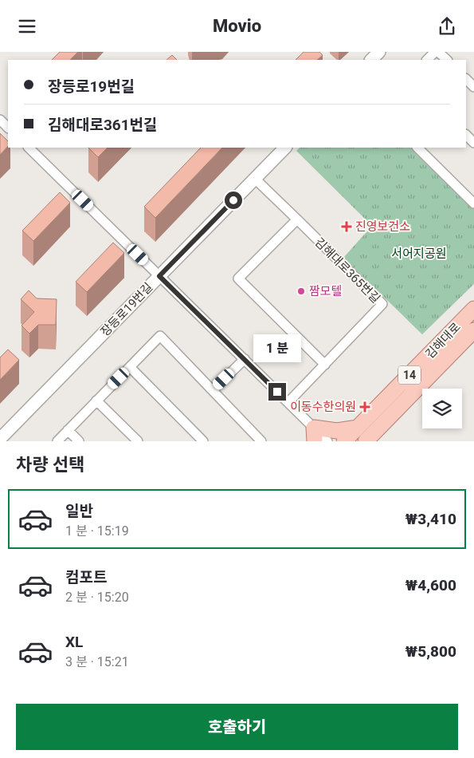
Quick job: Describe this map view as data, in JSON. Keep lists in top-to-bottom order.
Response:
{
  "streets": {
    "main road": ["김해대로", "14"],
    "street": ["김해대로365번길", "장등로19번길"]
  },
  "crossings": [
    ["김해대로365번길", "장등로19번길"]
  ],
  "parks": ["서어지공원"],
  "places": {
    "health": ["진영보건소", "이동수한의원"],
    "other": ["짬모텔"]
  },
  "page": {
    "header": "Movio",
    "banner": ["장등로19번길", "김해대로361번길"],
    "bubble": "1 분",
    "heading": "차량 선택",
    "list": [
      {
        "name": "일반",
        "note": "1 분 · 15:19",
        "value": "₩3,410"
      },
      {
        "name": "컴포트",
        "note": "2 분 · 15:20",
        "value": "₩4,600"
      },
      {
        "name": "XL",
        "note": "3 분 · 15:21",
        "value": "₩5,800"
      }
    ],
    "buttons": "호출하기"
  }
}
